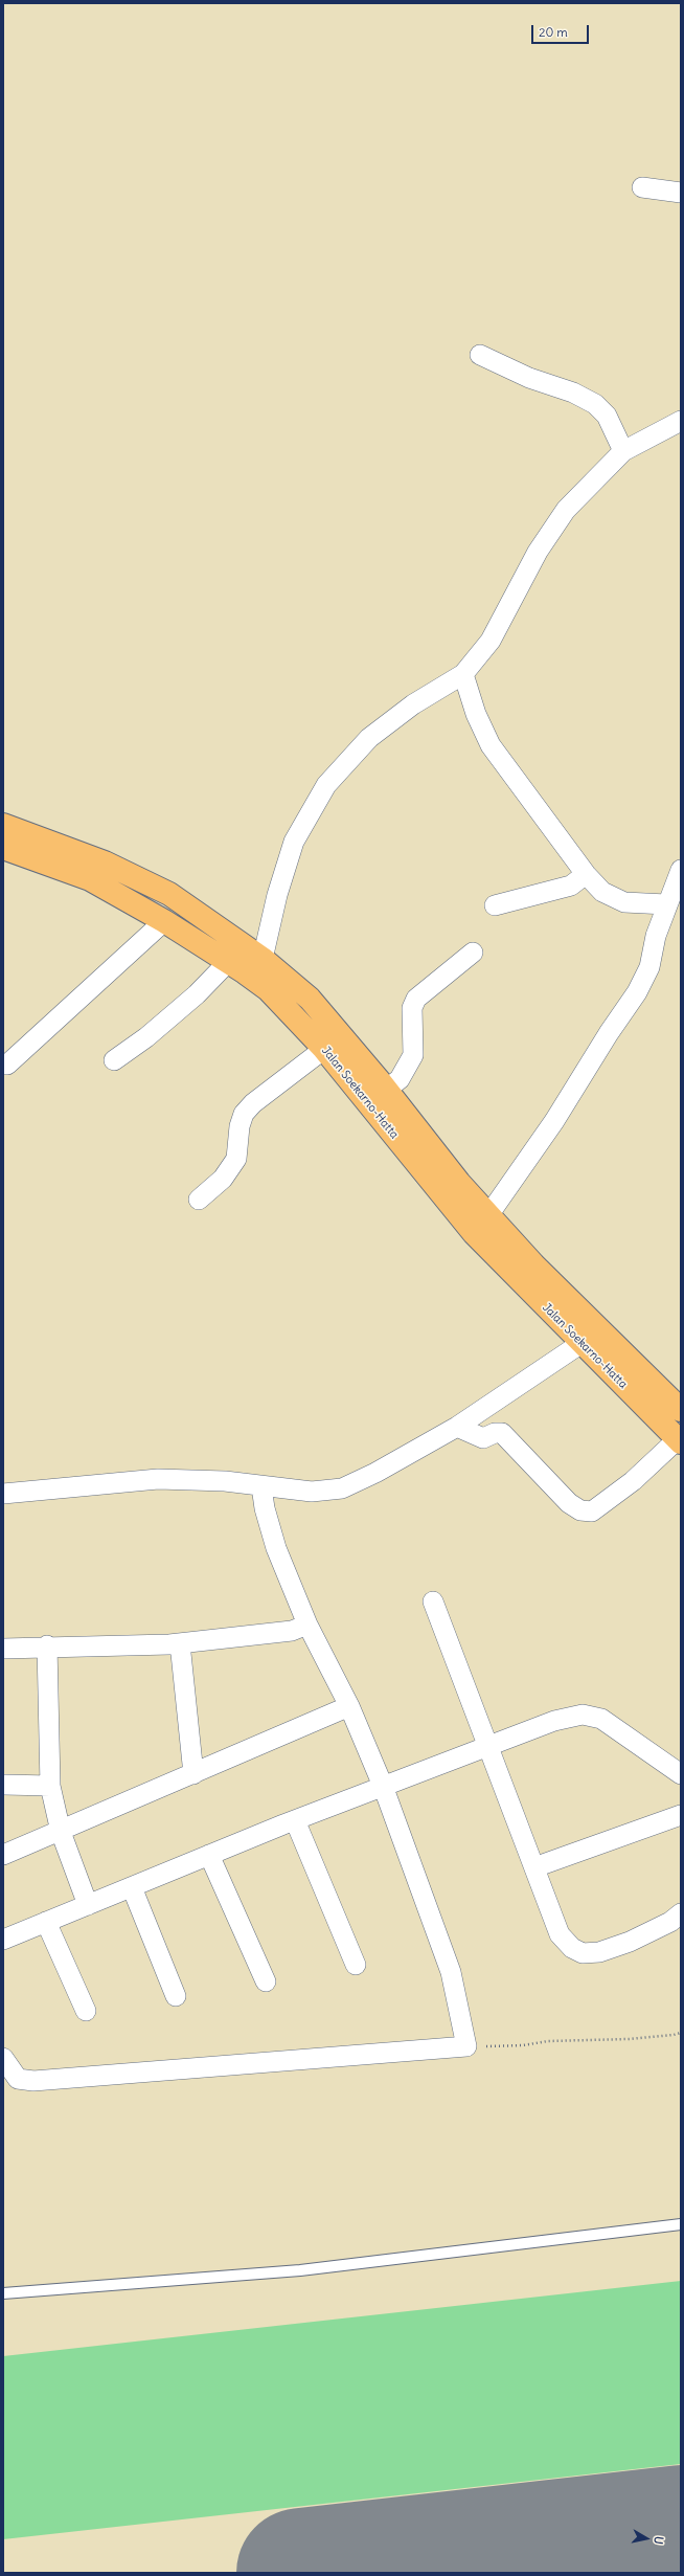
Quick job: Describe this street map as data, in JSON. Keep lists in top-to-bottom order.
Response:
{
  "streets": {
    "highway": ["Jalan Soekarno-Hatta"]
  },
  "scale_bar": "20 m",
  "north": "right"
}
